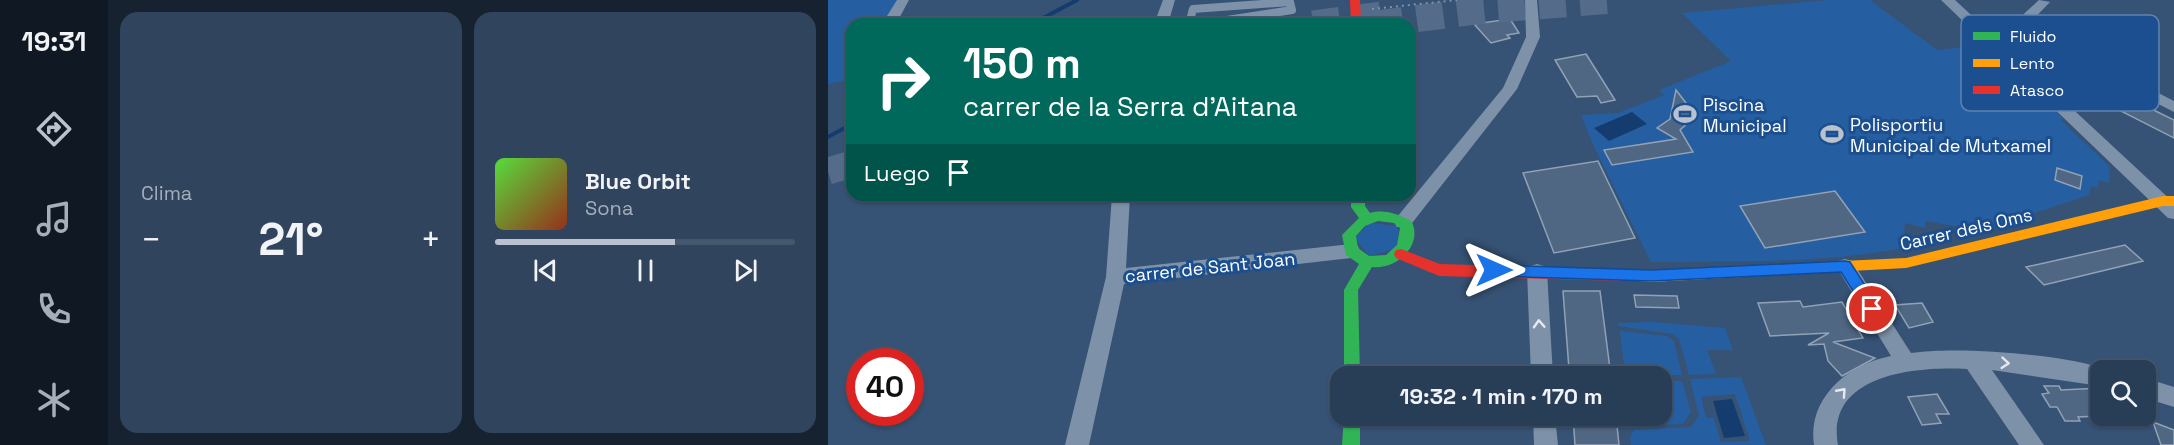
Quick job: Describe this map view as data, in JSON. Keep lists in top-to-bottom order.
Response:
{
  "streets": {
    "street": ["Carrer dels Oms", "carrer de Sant Joan"]
  },
  "crossings": [
    ["Carrer dels Oms", "carrer de Sant Joan"]
  ],
  "places": {
    "sports": ["Piscina Municipal", "Polisportiu Municipal de Mutxamel"]
  },
  "legend": ["Fluido", "Lento", "Atasco"],
  "page": {
    "tabs": "19:31",
    "tile": "Clima",
    "turn": ["150 m", "carrer de la Serra d'Aitana"],
    "then": "Luego",
    "song": ["Blue Orbit", "Sona"],
    "heat": ["−", "21°", "+"],
    "limit": "40",
    "trip": "19:32 · 1 min · 170 m"
  }
}
